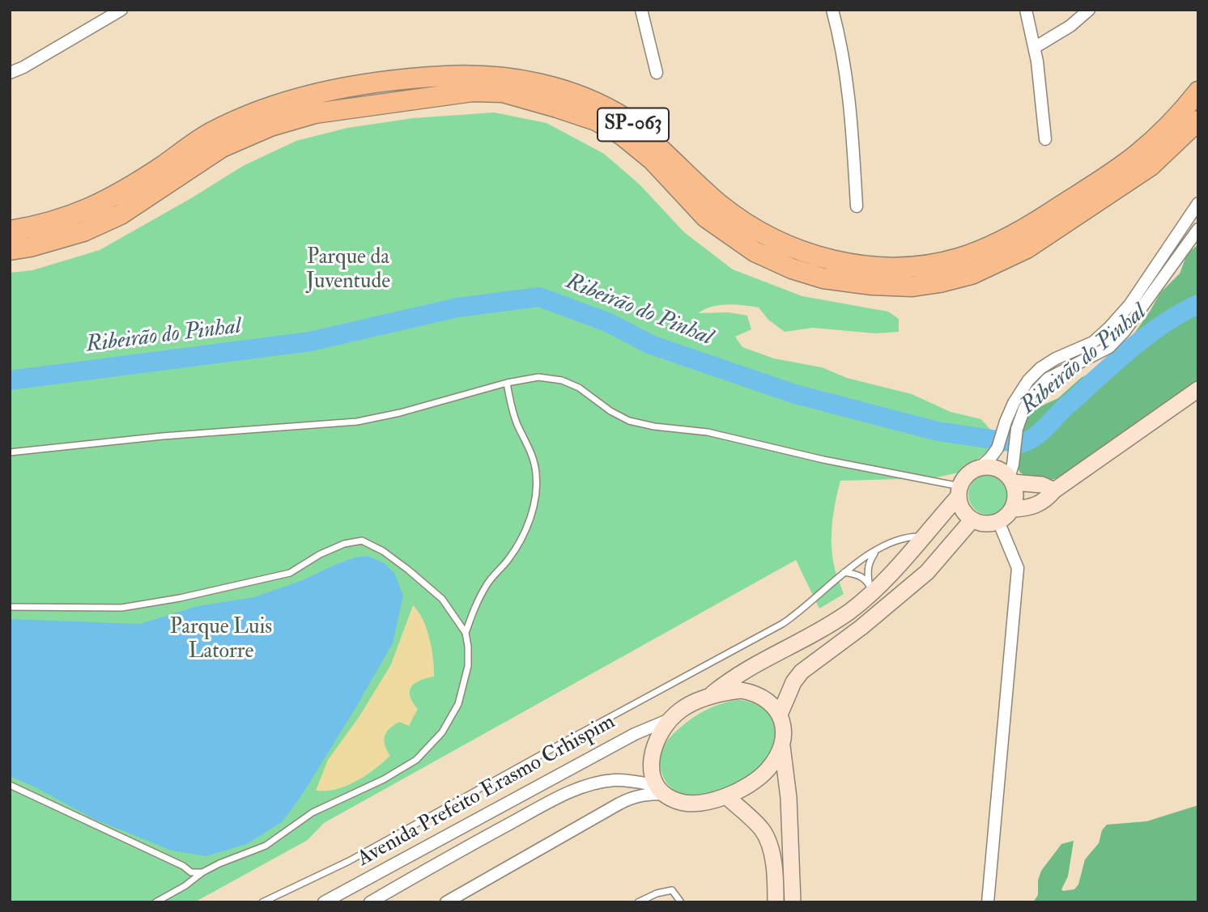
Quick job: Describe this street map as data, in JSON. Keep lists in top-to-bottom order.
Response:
{
  "streets": {
    "highway": ["SP-063"],
    "street": ["Avenida Prefeito Erasmo Crhispim"]
  },
  "water": ["Ribeirão do Pinhal"],
  "parks": ["Parque da Juventude", "Parque Luis Latorre"]
}
